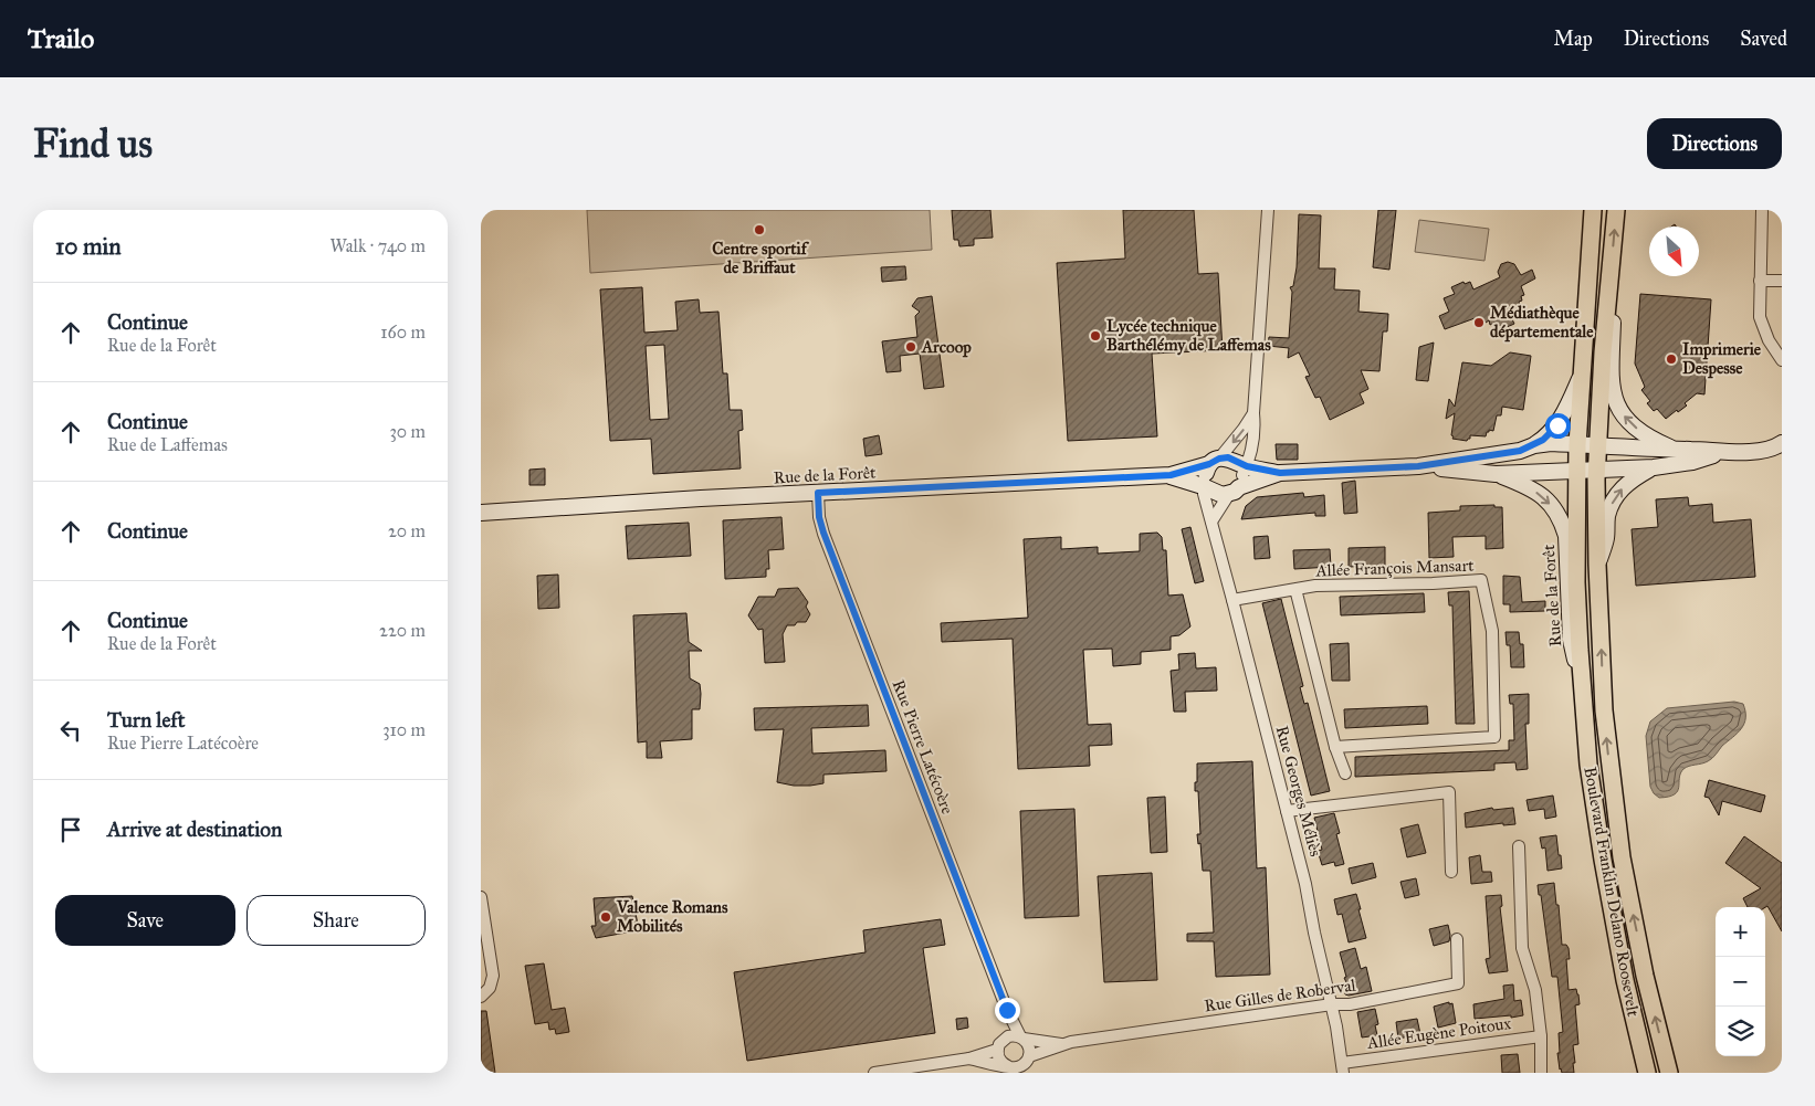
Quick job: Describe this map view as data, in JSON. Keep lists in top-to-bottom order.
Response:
{
  "streets": {
    "main road": ["Boulevard Franklin Delano Roosevelt"],
    "street": [
      "Rue de la Forêt",
      "Allée François Mansart",
      "Rue Pierre Latécoère",
      "Rue Georges Méliès",
      "Rue Gilles de Roberval",
      "Allée Eugène Poitoux"
    ]
  },
  "crossings": [
    ["Rue de la Forêt", "Rue Pierre Latécoère"],
    ["Rue de la Forêt", "Rue Georges Méliès"],
    ["Rue de la Forêt", "Boulevard Franklin Delano Roosevelt"],
    ["Allée François Mansart", "Rue Georges Méliès"],
    ["Rue Pierre Latécoère", "Rue Gilles de Roberval"],
    ["Rue Georges Méliès", "Rue Gilles de Roberval"],
    ["Rue Georges Méliès", "Allée Eugène Poitoux"]
  ],
  "places": [
    "Centre sportif de Briffaut",
    "Médiathèque départementale",
    "Lycée technique Barthélémy de Laffemas",
    "Arcoop",
    "Imprimerie Despesse",
    "Valence Romans Mobilités"
  ],
  "north": "bottom right",
  "page": {
    "header": "Trailo",
    "nav": ["Map", "Directions", "Saved"],
    "buttons": [
      "Directions",
      ["Save", "Share"]
    ],
    "title": "Find us",
    "heading": ["10 min", "Walk · 740 m"],
    "list": [
      ["Continue", "Rue de la Forêt", "160 m"],
      ["Continue", "Rue de Laffemas", "30 m"],
      ["Continue", "20 m"],
      ["Continue", "Rue de la Forêt", "220 m"],
      ["Turn left", "Rue Pierre Latécoère", "310 m"],
      "Arrive at destination"
    ],
    "map_buttons": ["+", "−"]
  }
}
